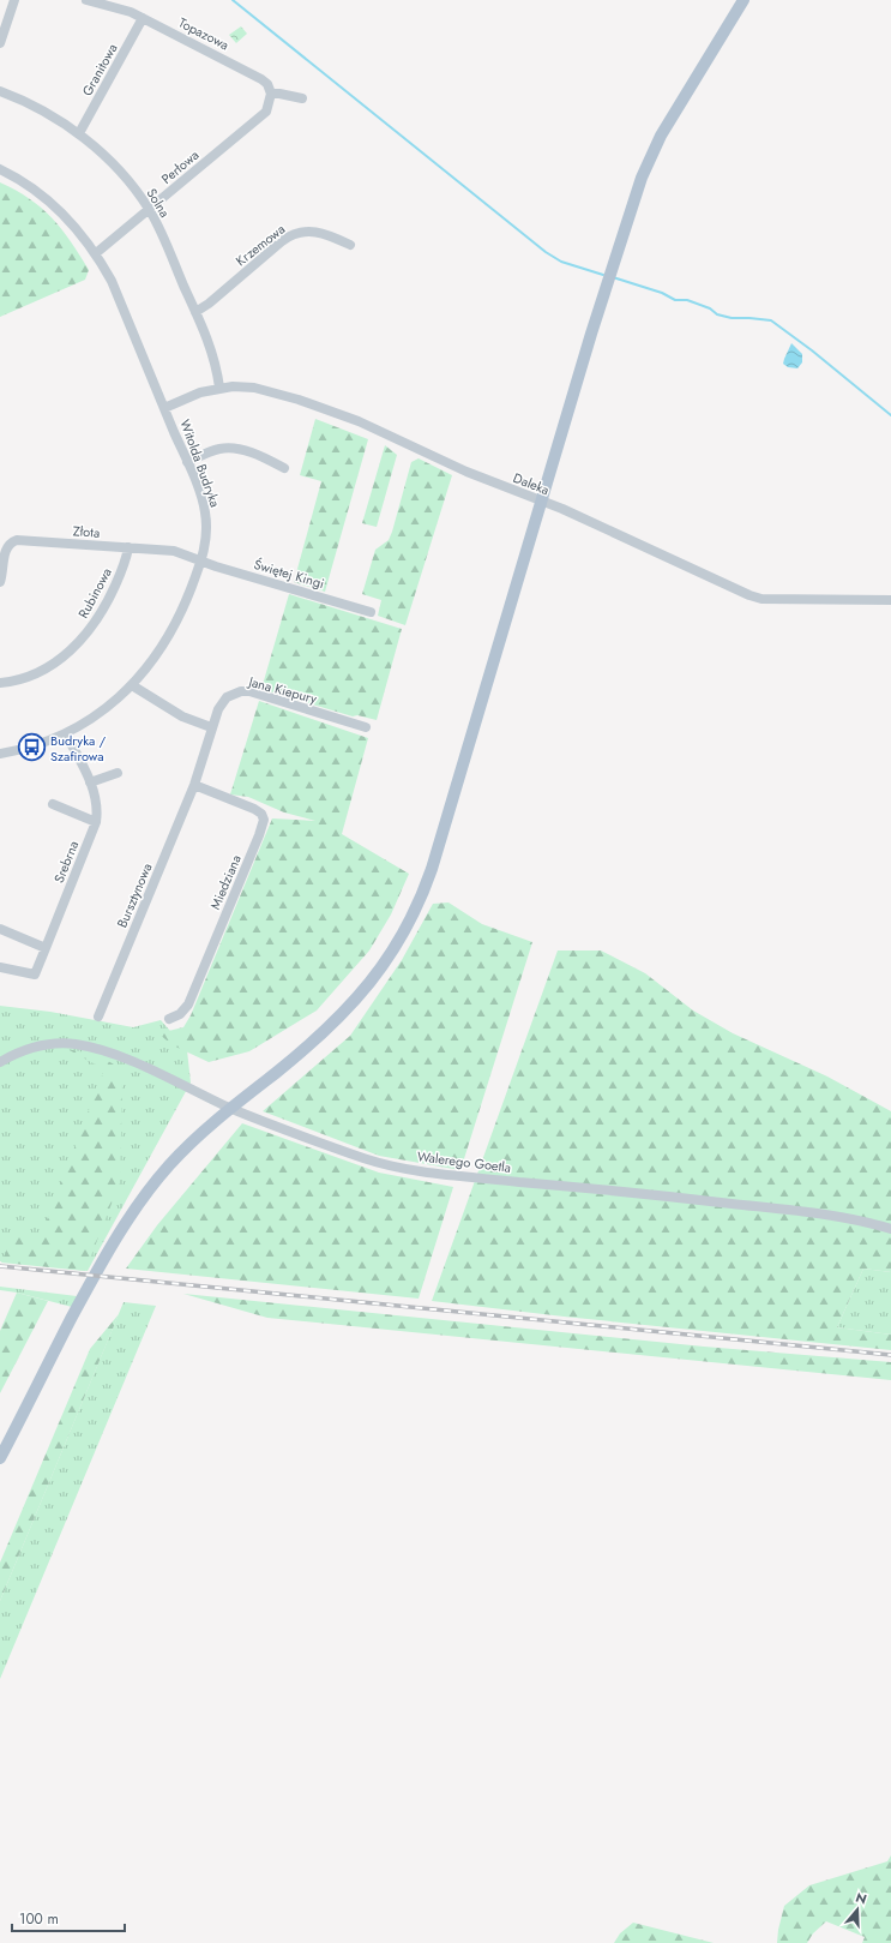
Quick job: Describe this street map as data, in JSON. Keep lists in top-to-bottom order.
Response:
{
  "streets": {
    "street": [
      "Topazowa",
      "Granitowa",
      "Perłowa",
      "Solna",
      "Krzemowa",
      "Witolda Budryka",
      "Daleka",
      "Złota",
      "Świętej Kingi",
      "Rubinowa",
      "Jana Kiepury",
      "Srebrna",
      "Miedziana",
      "Bursztynowa",
      "Walerego Goetla"
    ]
  },
  "crossings": [
    ["Topazowa", "Granitowa"],
    ["Topazowa", "Perłowa"],
    ["Granitowa", "Solna"],
    ["Perłowa", "Solna"],
    ["Perłowa", "Witolda Budryka"],
    ["Solna", "Krzemowa"],
    ["Solna", "Daleka"],
    ["Witolda Budryka", "Daleka"],
    ["Witolda Budryka", "Złota"],
    ["Witolda Budryka", "Świętej Kingi"],
    ["Witolda Budryka", "Srebrna"],
    ["Złota", "Świętej Kingi"],
    ["Złota", "Rubinowa"],
    ["Jana Kiepury", "Miedziana"],
    ["Jana Kiepury", "Bursztynowa"],
    ["Miedziana", "Bursztynowa"]
  ],
  "places": {
    "bus stop": ["Budryka / Szafirowa"]
  },
  "scale_bar": "100 m",
  "north": "top"
}
